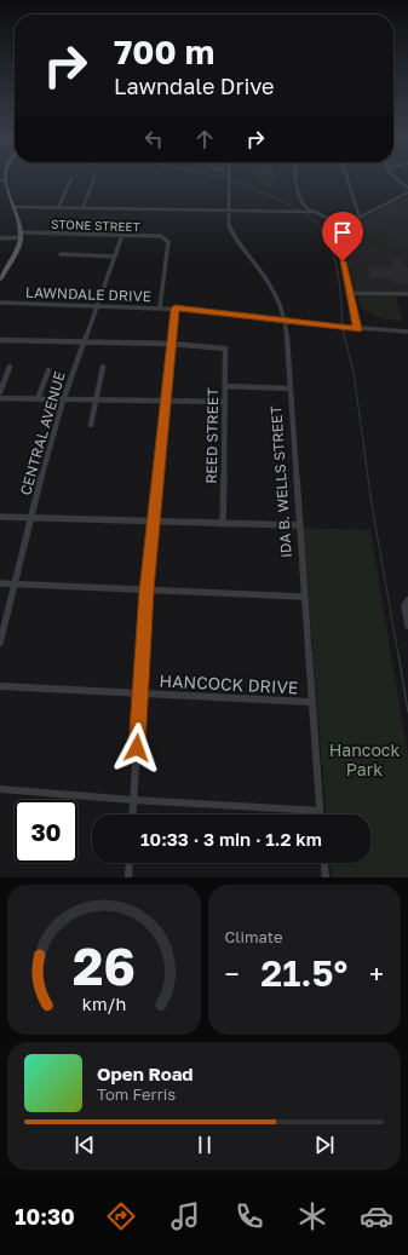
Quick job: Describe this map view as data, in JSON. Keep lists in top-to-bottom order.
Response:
{
  "streets": {
    "street": [
      "STONE STREET",
      "LAWNDALE DRIVE",
      "CENTRAL AVENUE",
      "REED STREET",
      "IDA B. WELLS STREET",
      "HANCOCK DRIVE"
    ]
  },
  "crossings": [
    ["STONE STREET", "LAWNDALE DRIVE"],
    ["STONE STREET", "CENTRAL AVENUE"],
    ["LAWNDALE DRIVE", "CENTRAL AVENUE"],
    ["LAWNDALE DRIVE", "IDA B. WELLS STREET"],
    ["IDA B. WELLS STREET", "HANCOCK DRIVE"]
  ],
  "parks": ["Hancock Park"],
  "page": {
    "turn": ["700 m", "Lawndale Drive"],
    "limit": "30",
    "trip": "10:33 · 3 min · 1.2 km",
    "tile": "Climate",
    "heat": ["−", "21.5°", "+"],
    "song": ["Open Road", "Tom Ferris"],
    "tabs": "10:30",
    "gauge": ["26", "km/h"]
  }
}
